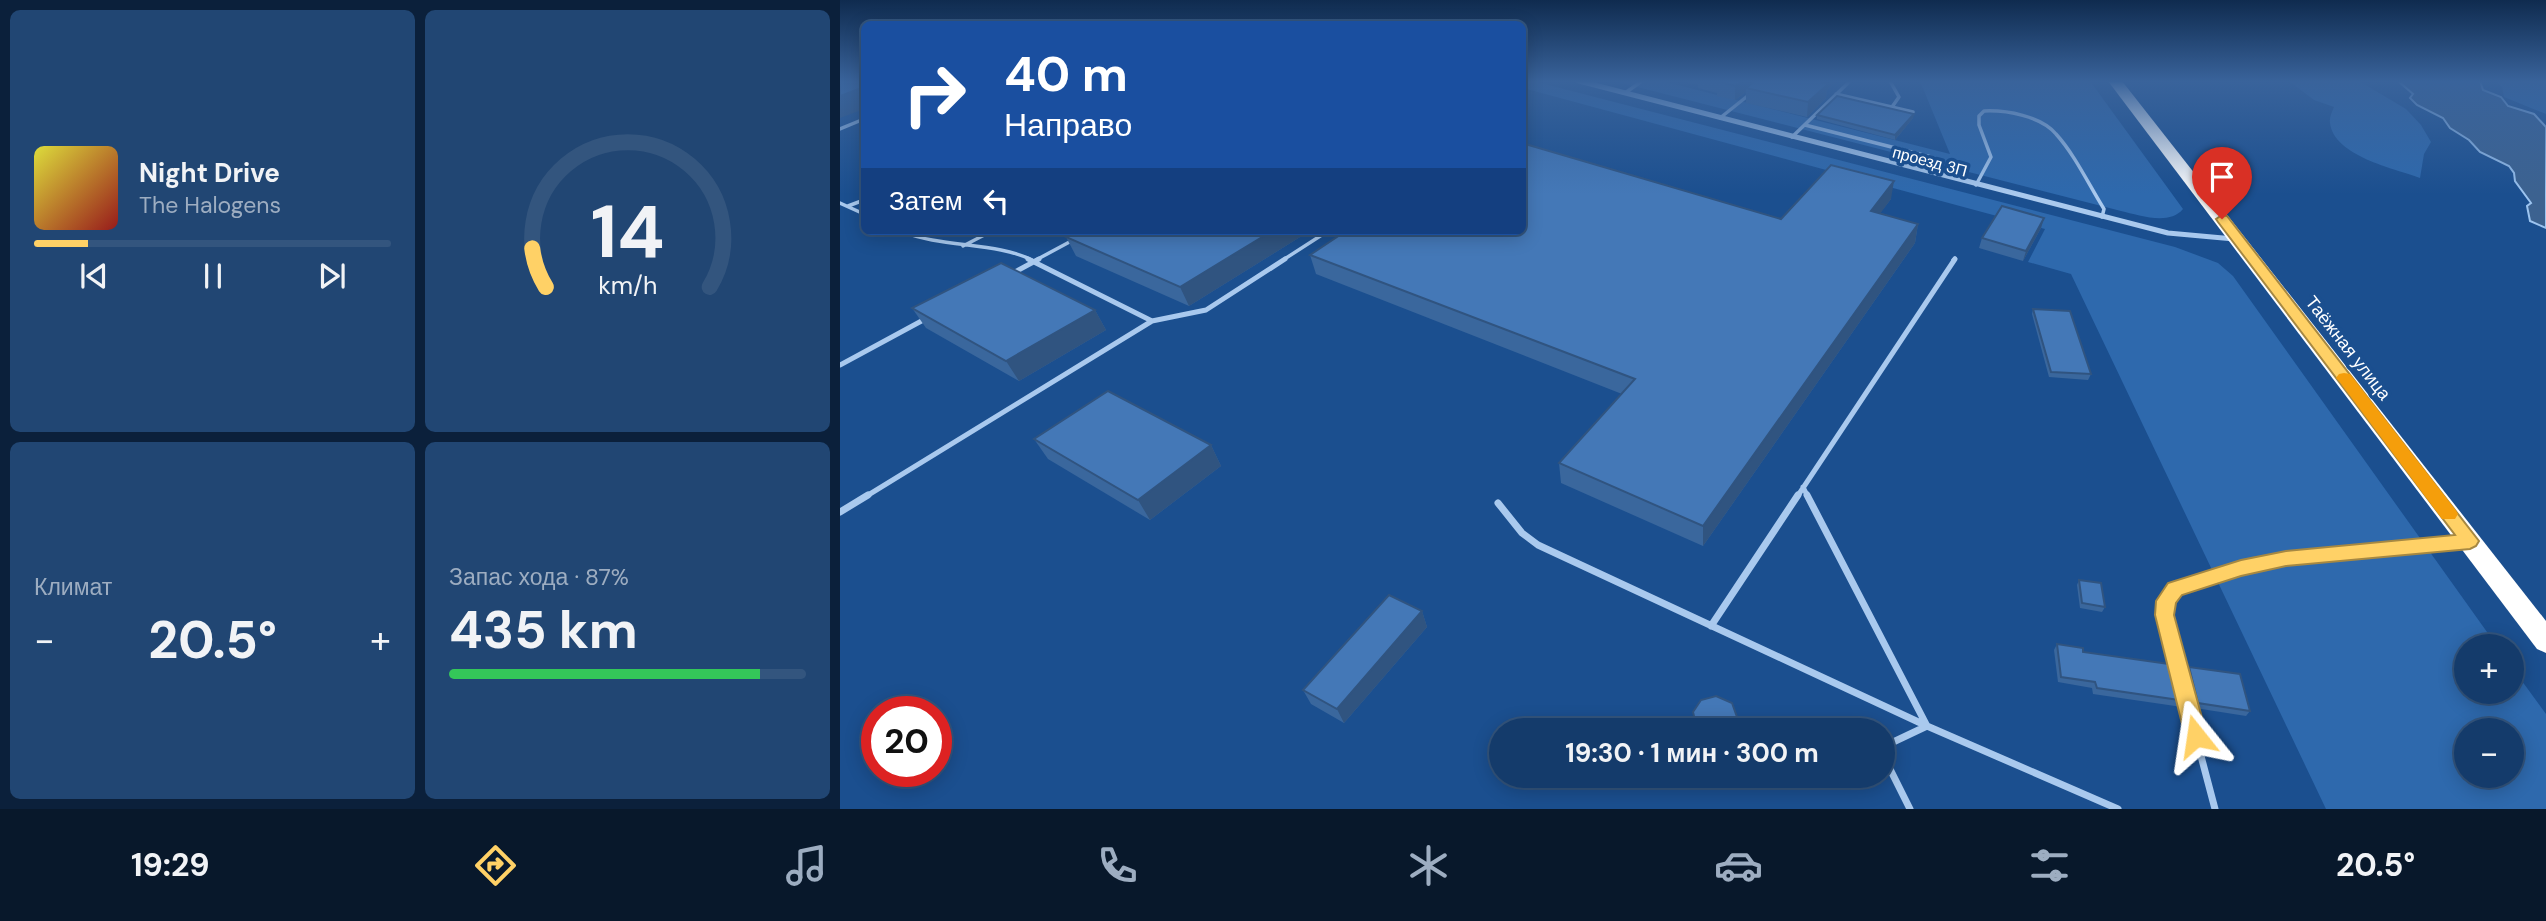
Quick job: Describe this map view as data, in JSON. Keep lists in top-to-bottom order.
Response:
{
  "streets": {
    "highway": ["Таёжная улица"],
    "street": ["проезд 3П"]
  },
  "crossings": [
    ["проезд 3П", "Таёжная улица"]
  ],
  "page": {
    "turn": ["40 m", "Направо"],
    "song": ["Night Drive", "The Halogens"],
    "then": "Затем",
    "tile": [
      "Климат",
      ["Запас хода · 87%", "435 km"]
    ],
    "heat": ["−", "20.5°", "+"],
    "map_buttons": ["+", "−"],
    "limit": "20",
    "trip": "19:30 · 1 мин · 300 m",
    "tabs": ["19:29", "20.5°"],
    "gauge": ["14", "km/h"]
  }
}
